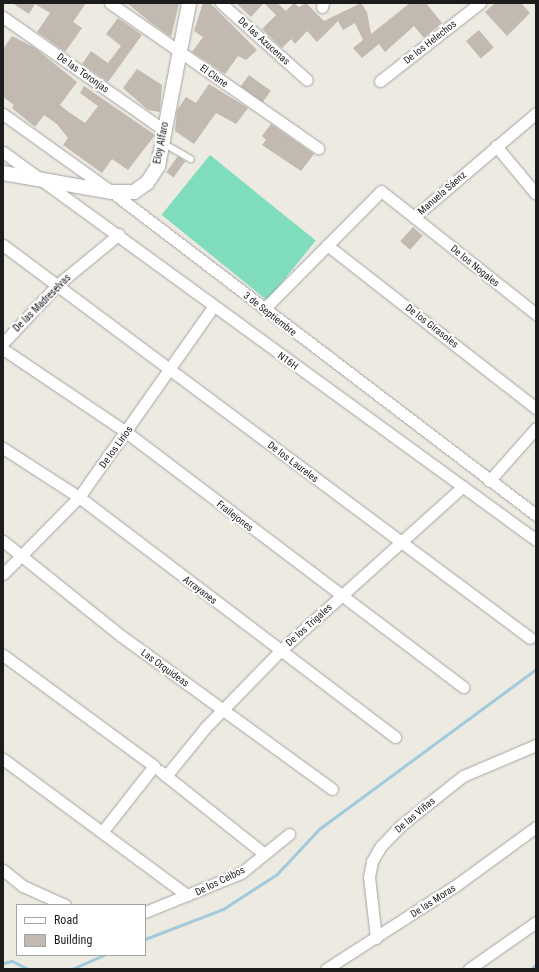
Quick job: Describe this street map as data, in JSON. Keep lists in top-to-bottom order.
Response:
{
  "streets": {
    "street": [
      "De las Azucenas",
      "De los Helechos",
      "De las Toronjas",
      "El Cisne",
      "Eloy Alfaro",
      "Manuela Sáenz",
      "De los Nogales",
      "De las Madreselvas",
      "3 de Septiembre",
      "De los Girasoles",
      "N16H",
      "De los Lirios",
      "De los Laureles",
      "Frailejones",
      "Arrayanes",
      "De los Trigales",
      "Las Orquideas",
      "De las Viñas",
      "De los Ceibos",
      "De las Moras"
    ]
  },
  "crossings": [
    ["De las Toronjas", "Eloy Alfaro"],
    ["El Cisne", "Eloy Alfaro"],
    ["Eloy Alfaro", "3 de Septiembre"],
    ["Eloy Alfaro", "N16H"],
    ["Manuela Sáenz", "De los Nogales"],
    ["Manuela Sáenz", "3 de Septiembre"],
    ["Manuela Sáenz", "De los Girasoles"],
    ["De las Madreselvas", "N16H"],
    ["De las Madreselvas", "De los Laureles"],
    ["N16H", "De los Lirios"],
    ["N16H", "De los Trigales"],
    ["De los Lirios", "De los Laureles"],
    ["De los Lirios", "Frailejones"],
    ["De los Lirios", "Arrayanes"],
    ["De los Lirios", "Las Orquideas"],
    ["De los Laureles", "De los Trigales"],
    ["Frailejones", "De los Trigales"],
    ["Arrayanes", "De los Trigales"],
    ["De los Trigales", "Las Orquideas"],
    ["De las Viñas", "De las Moras"]
  ],
  "legend": ["Road", "Building"]
}
